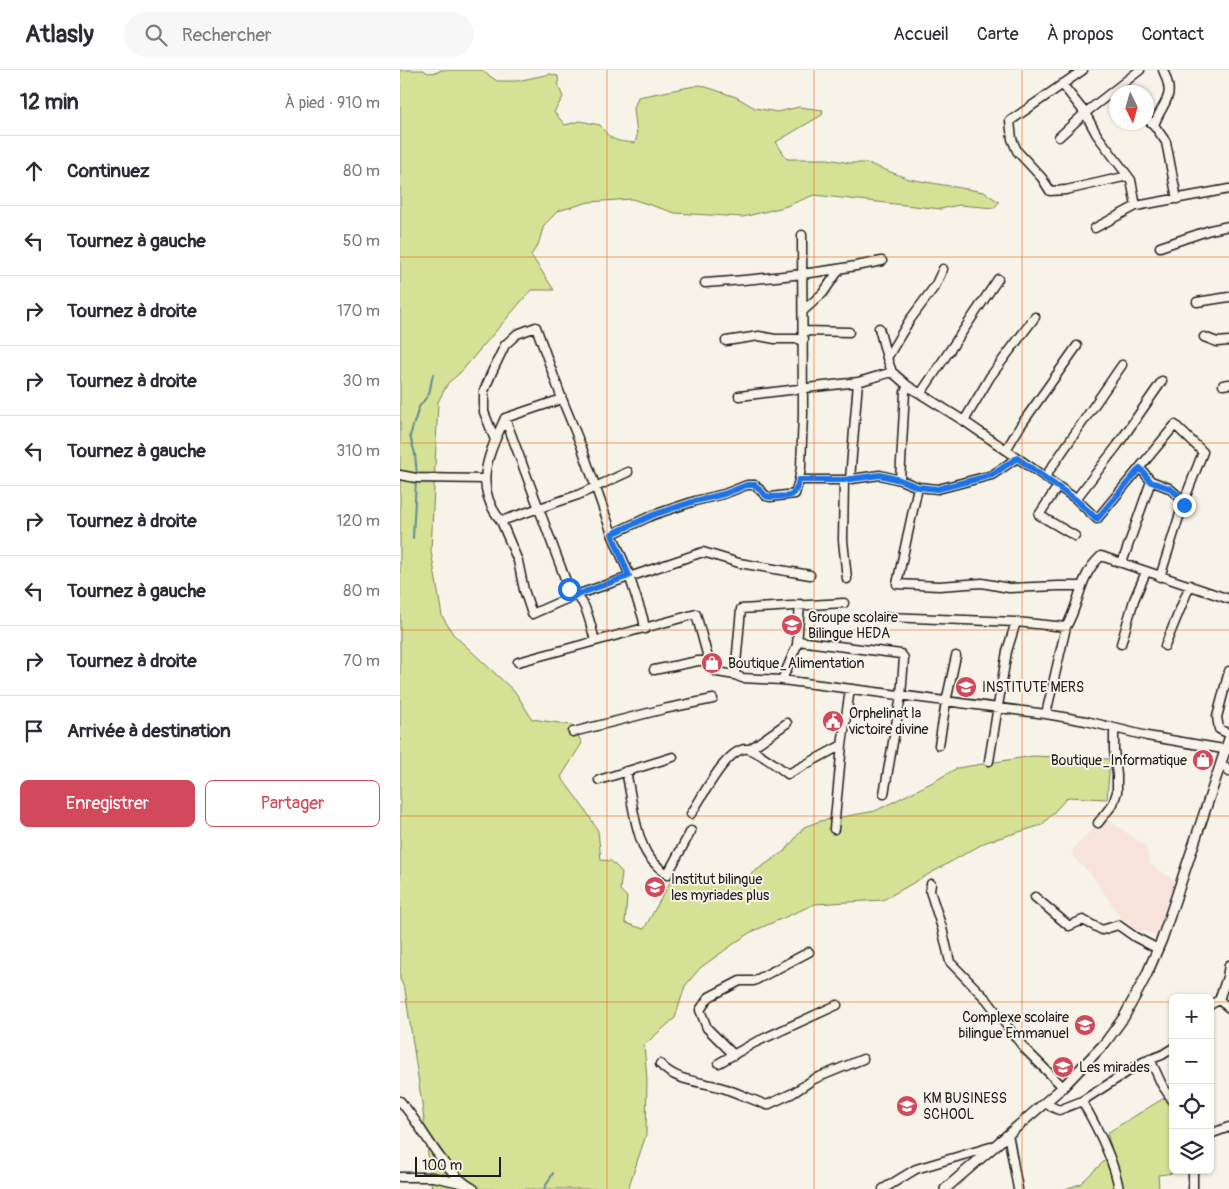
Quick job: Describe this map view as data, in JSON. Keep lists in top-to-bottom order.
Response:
{
  "places": {
    "school or university": [
      "Groupe scolaire Bilingue HEDA",
      "INSTITUTE MERS",
      "Institut bilingue les myriades plus",
      "Complexe scolaire bilingue Emmanuel",
      "Les mirades",
      "KM BUSINESS SCHOOL"
    ],
    "shop": ["Boutique_Alimentation", "Boutique_Informatique"],
    "public building": ["Orphelinat la victoire divine"]
  },
  "scale_bar": "100 m",
  "north": "bottom",
  "page": {
    "header": "Atlasly",
    "search": "Rechercher",
    "nav": [
      "Accueil",
      "Carte",
      "À propos",
      "Contact"
    ],
    "heading": ["12 min", "À pied · 910 m"],
    "list": [
      ["Continuez", "80 m"],
      ["Tournez à gauche", "50 m"],
      ["Tournez à droite", "170 m"],
      ["Tournez à droite", "30 m"],
      ["Tournez à gauche", "310 m"],
      ["Tournez à droite", "120 m"],
      ["Tournez à gauche", "80 m"],
      ["Tournez à droite", "70 m"],
      "Arrivée à destination"
    ],
    "buttons": ["Enregistrer", "Partager"],
    "map_buttons": ["+", "−"],
    "scale": "100 m"
  }
}
